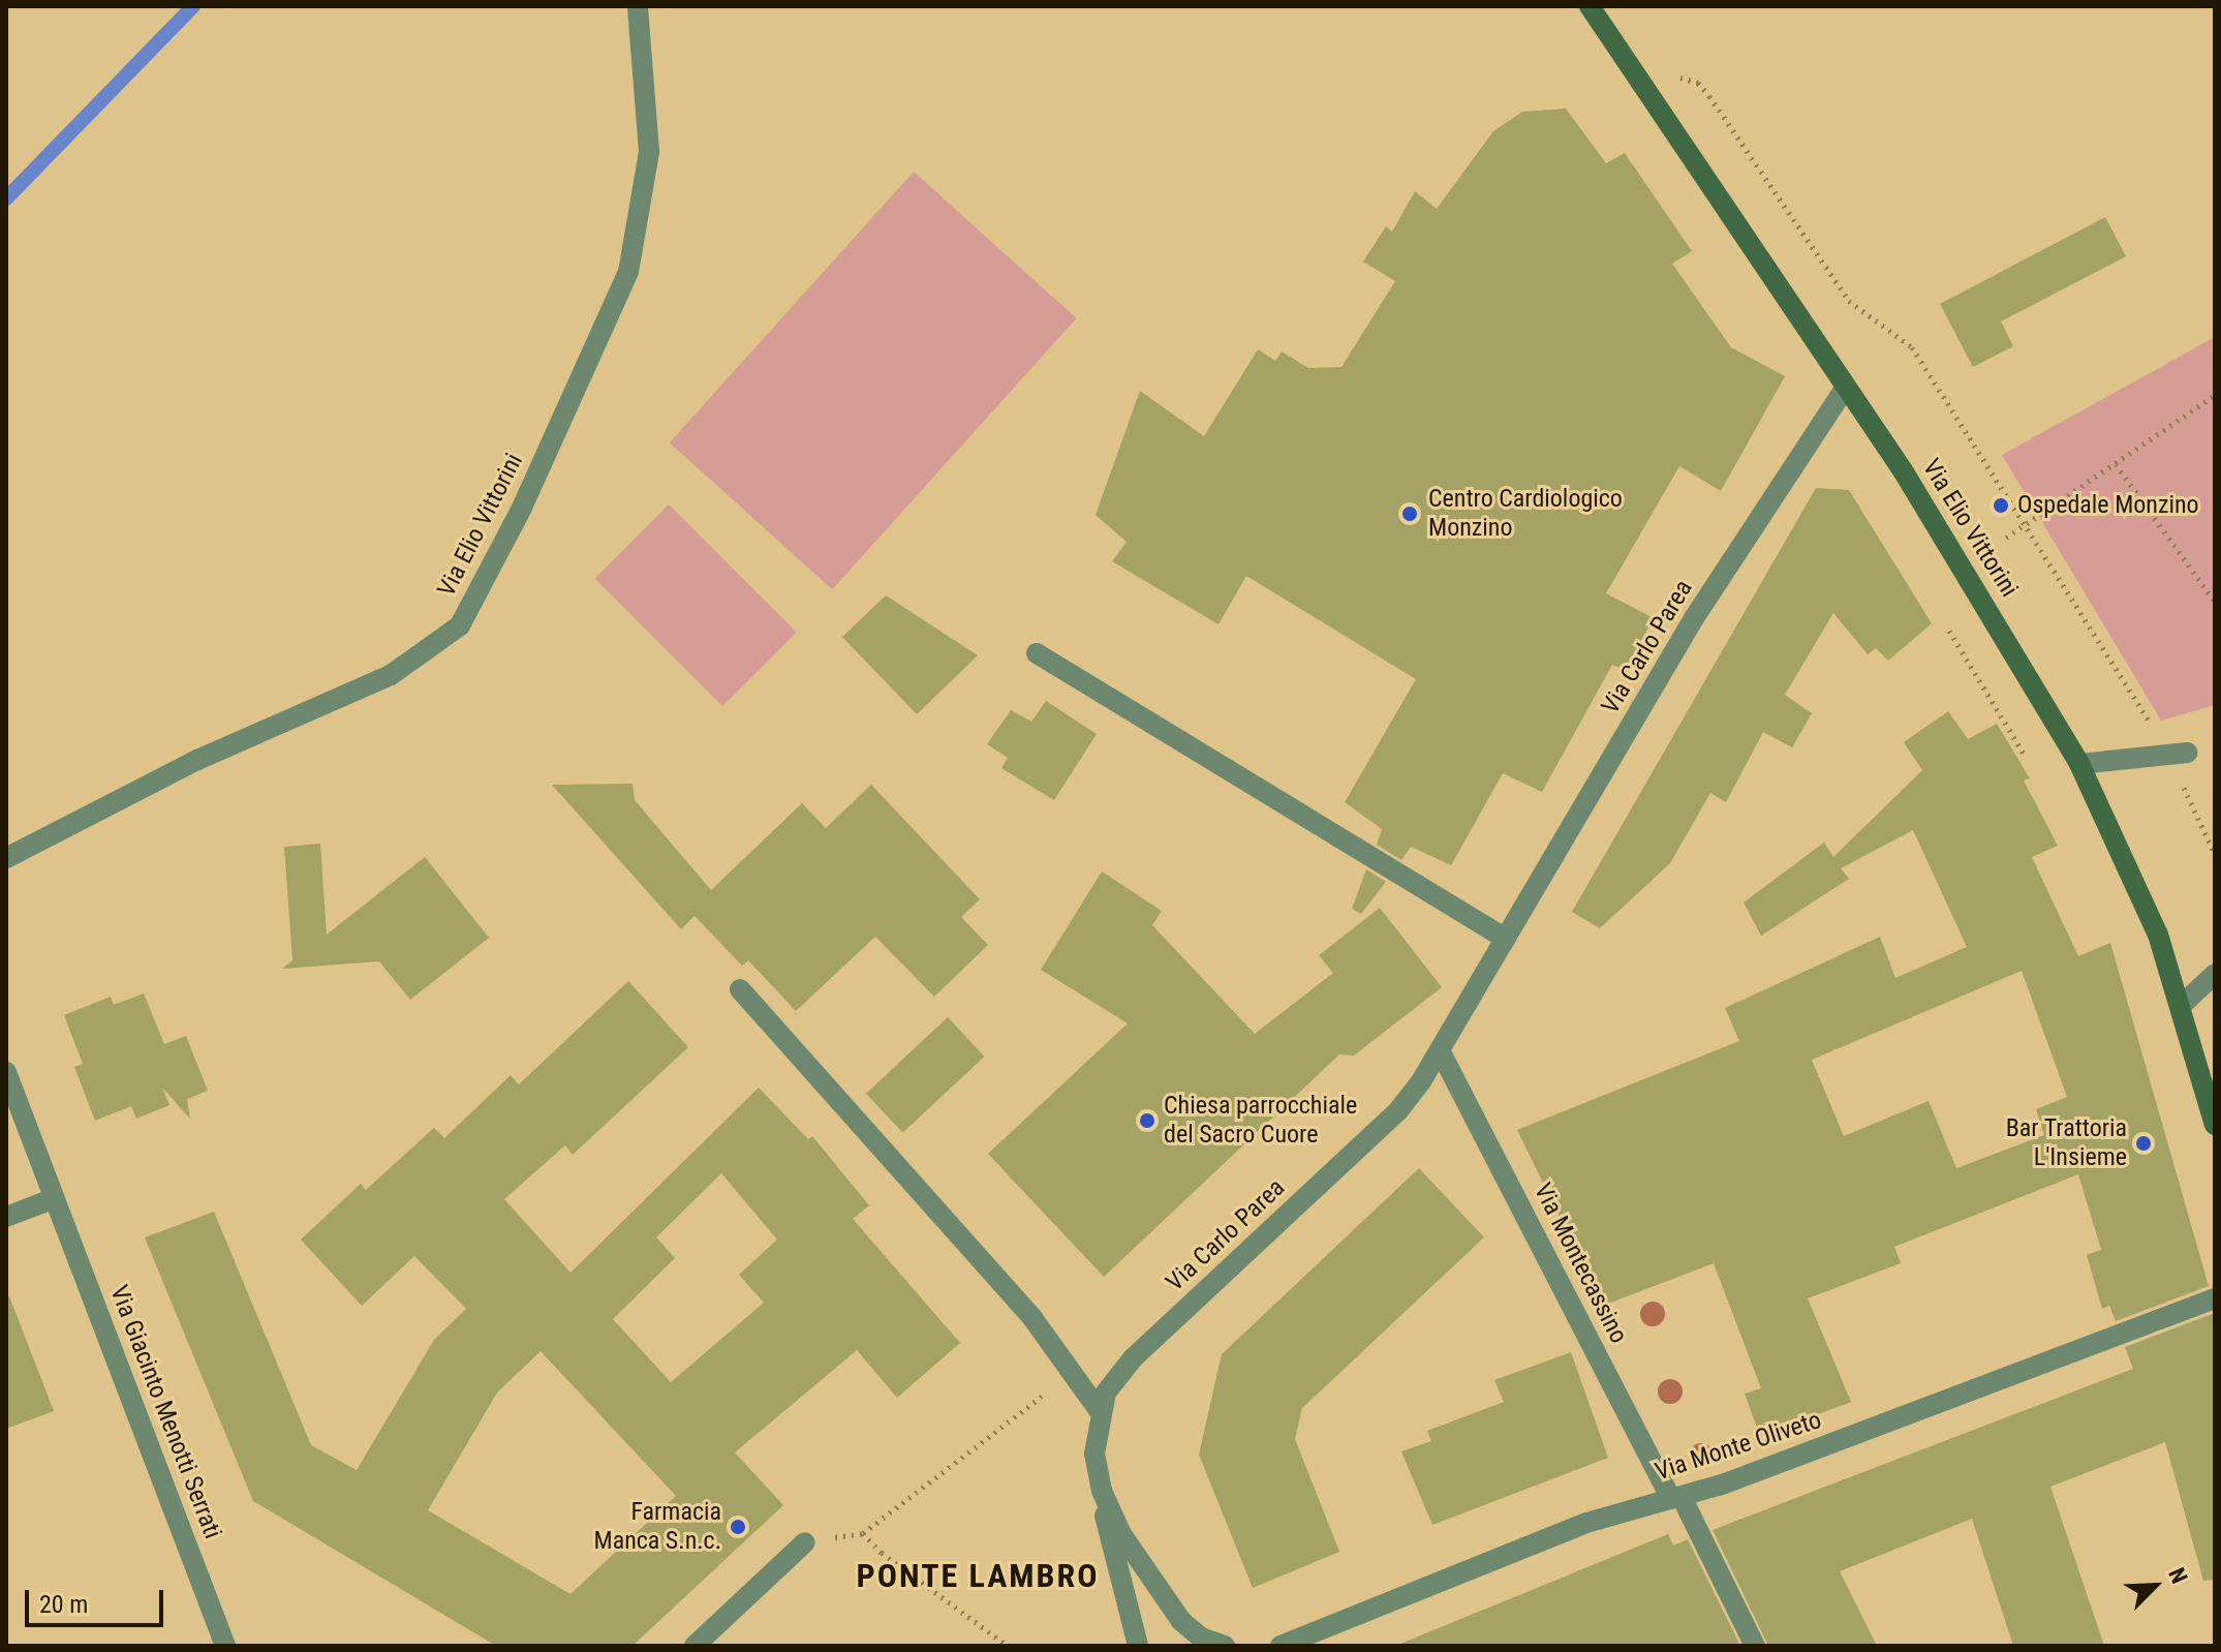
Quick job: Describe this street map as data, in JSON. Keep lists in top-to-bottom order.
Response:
{
  "streets": {
    "street": [
      "Via Elio Vittorini",
      "Via Carlo Parea",
      "Via Montecassino",
      "Via Giacinto Menotti Serrati",
      "Via Monte Oliveto"
    ]
  },
  "crossings": [
    ["Via Elio Vittorini", "Via Carlo Parea"],
    ["Via Carlo Parea", "Via Montecassino"],
    ["Via Montecassino", "Via Monte Oliveto"]
  ],
  "districts": ["PONTE LAMBRO"],
  "places": [
    "Ospedale Monzino",
    "Centro Cardiologico Monzino",
    "Chiesa parrocchiale del Sacro Cuore",
    "Bar Trattoria L'Insieme",
    "Farmacia Manca S.n.c."
  ],
  "scale_bar": "20 m",
  "north": "top right"
}
